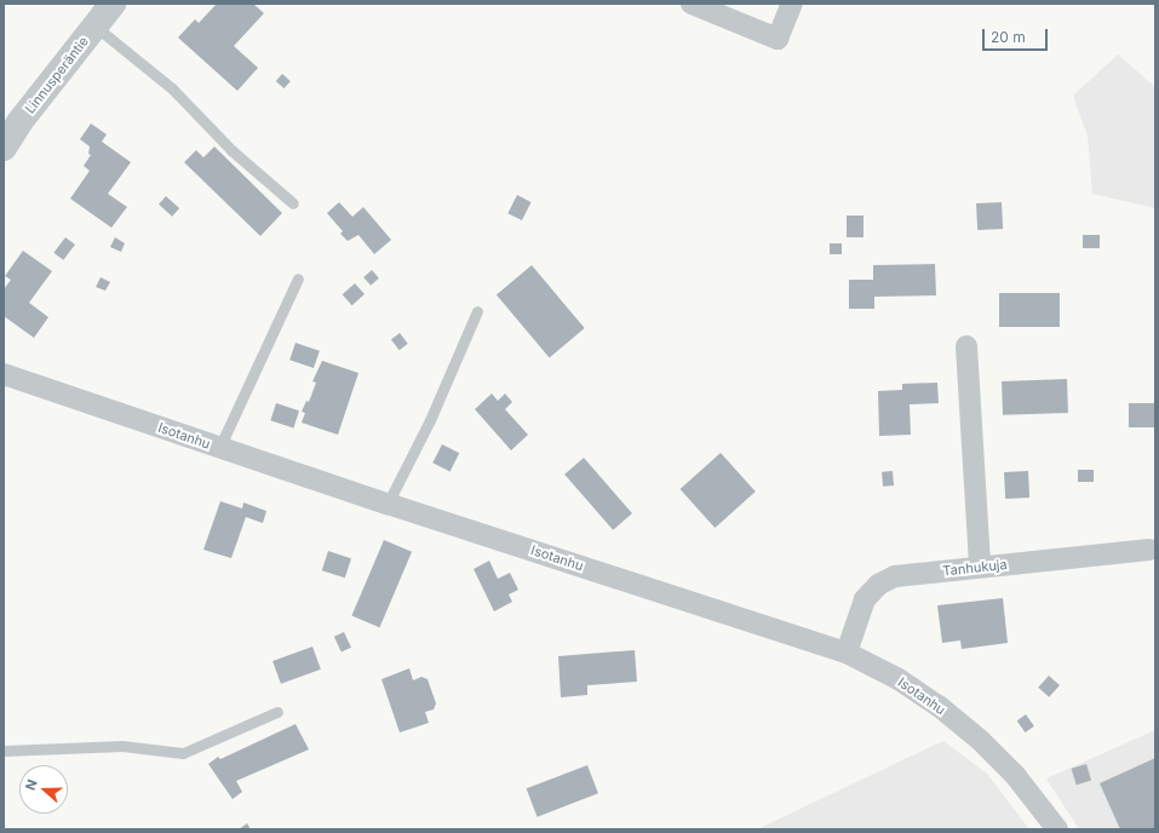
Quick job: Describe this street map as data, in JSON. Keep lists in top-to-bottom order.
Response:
{
  "streets": {
    "street": ["Linnusperäntie", "Isotanhu", "Tanhukuja"]
  },
  "crossings": [
    ["Isotanhu", "Tanhukuja"]
  ],
  "scale_bar": "20 m",
  "north": "left"
}
